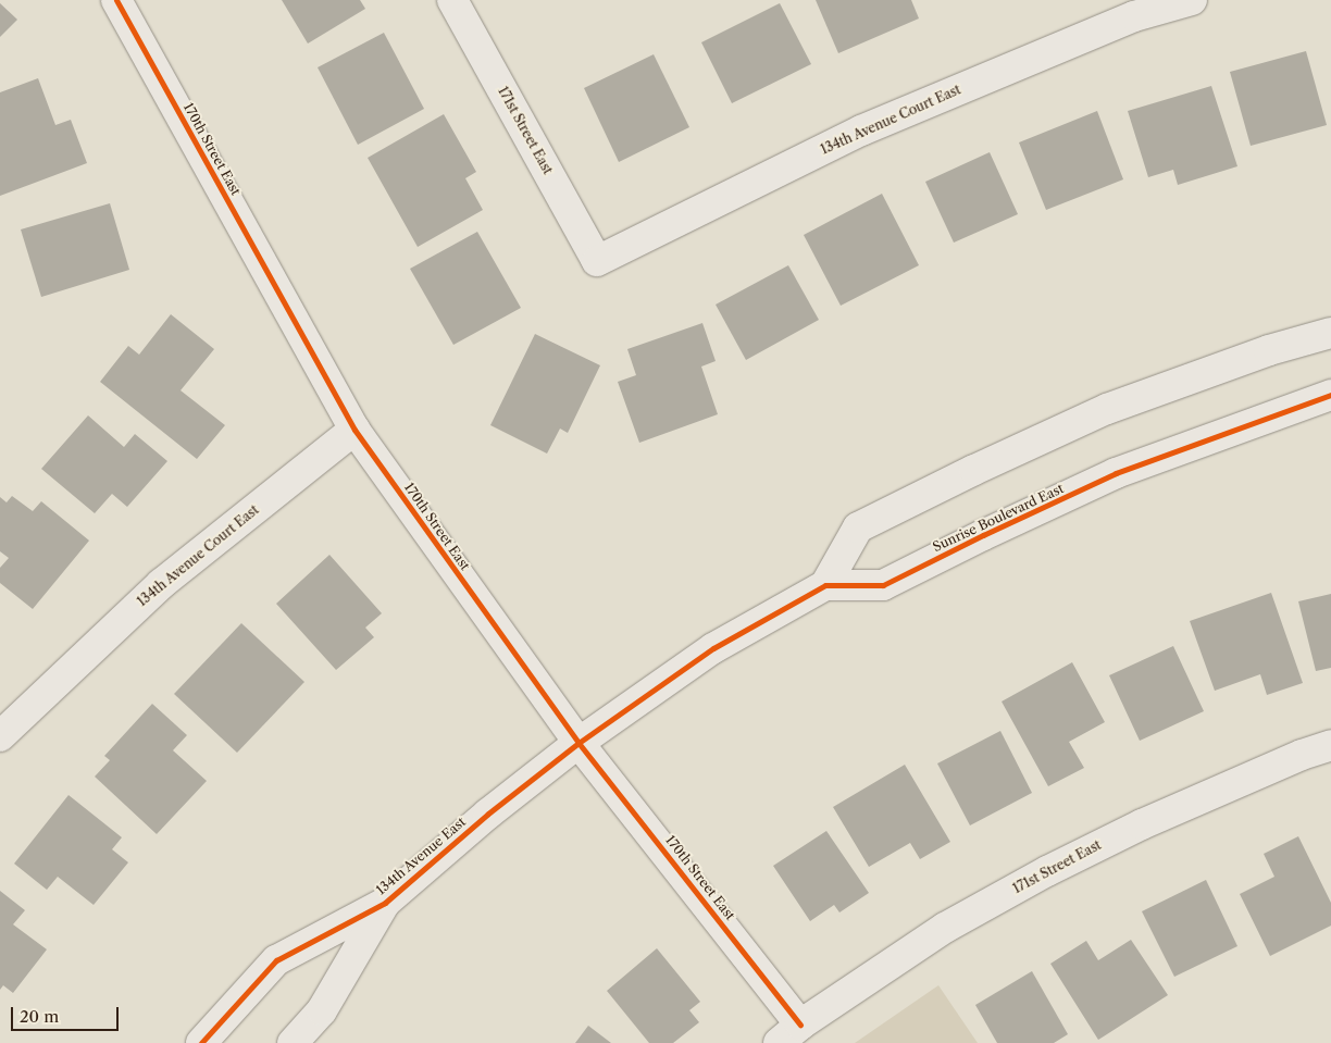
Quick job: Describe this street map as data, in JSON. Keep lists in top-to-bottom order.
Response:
{
  "streets": {
    "street": [
      "134th Avenue Court East",
      "171st Street East",
      "170th Street East",
      "Sunrise Boulevard East",
      "134th Avenue East"
    ]
  },
  "crossings": [
    ["134th Avenue Court East", "171st Street East"],
    ["134th Avenue Court East", "170th Street East"],
    ["171st Street East", "170th Street East"],
    ["170th Street East", "Sunrise Boulevard East"],
    ["170th Street East", "134th Avenue East"],
    ["Sunrise Boulevard East", "134th Avenue East"]
  ],
  "scale_bar": "20 m"
}
